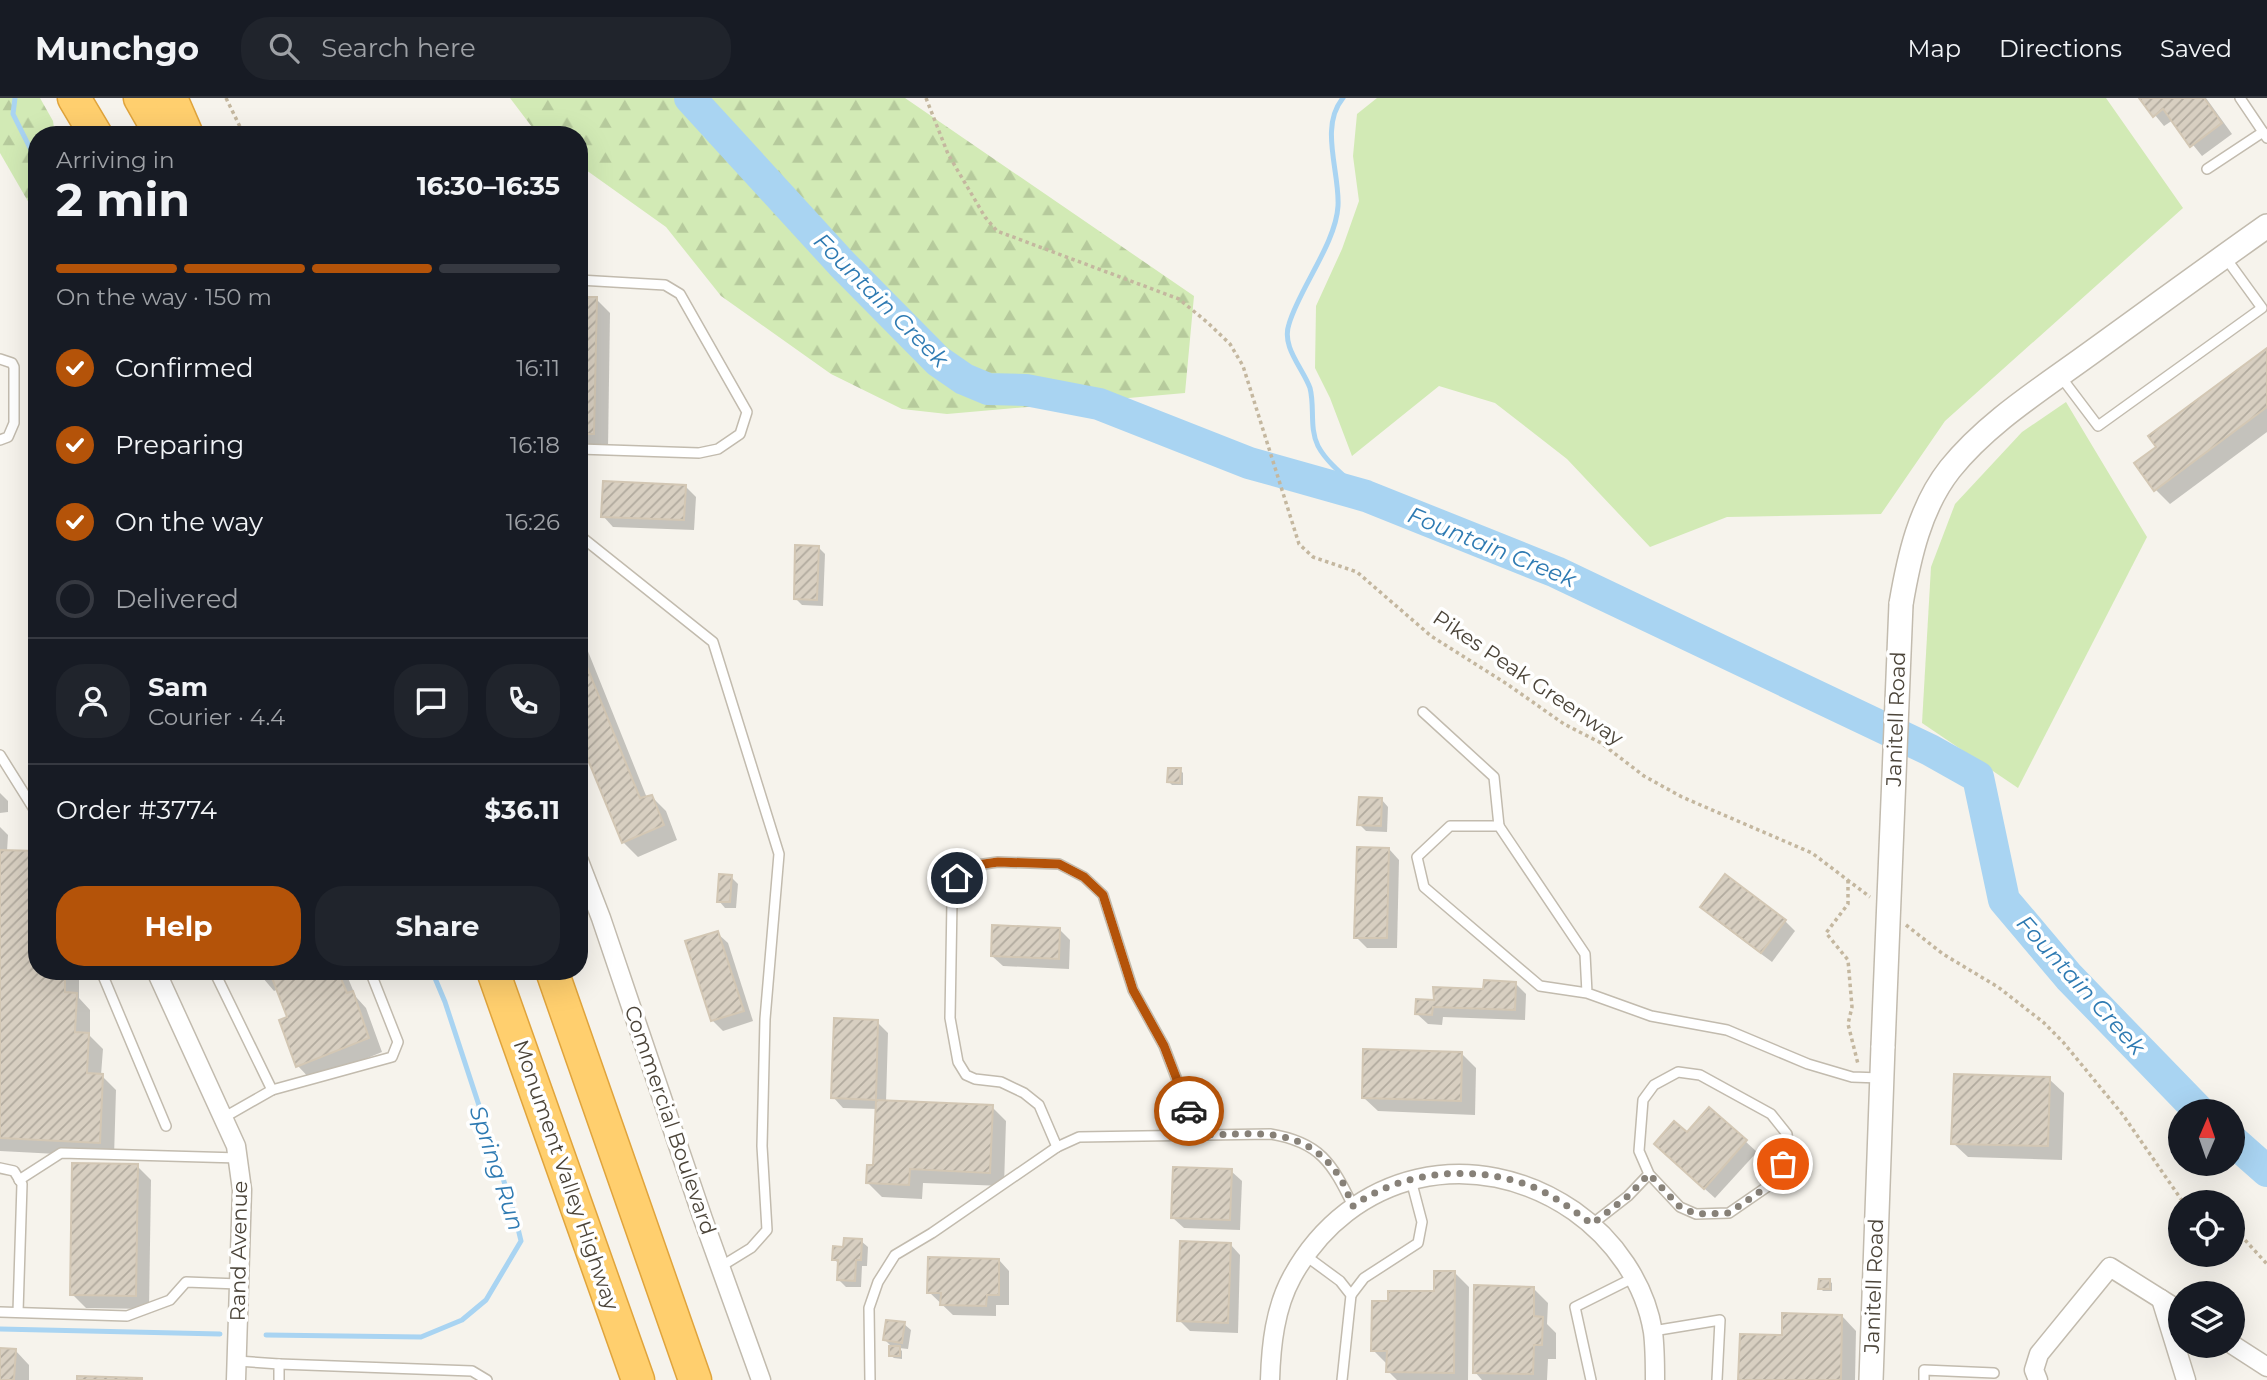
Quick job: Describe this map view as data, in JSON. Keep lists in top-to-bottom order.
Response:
{
  "streets": {
    "highway": ["Monument Valley Highway"],
    "street": ["Janitell Road", "Commercial Boulevard", "Rand Avenue"],
    "path": ["Pikes Peak Greenway"]
  },
  "water": ["Fountain Creek", "Spring Run"],
  "north": "top",
  "page": {
    "header": "Munchgo",
    "search": "Search here",
    "nav": ["Map", "Directions", "Saved"],
    "heading": ["2 min", "Arriving in", "16:30–16:35"],
    "panel": [
      "Sam",
      "Courier · 4.4",
      "Order #3774",
      "$36.11"
    ],
    "bar": "On the way · 150 m",
    "list": [
      ["Confirmed", "16:11"],
      ["Preparing", "16:18"],
      ["On the way", "16:26"],
      "Delivered"
    ],
    "buttons": ["Help", "Share"]
  }
}
